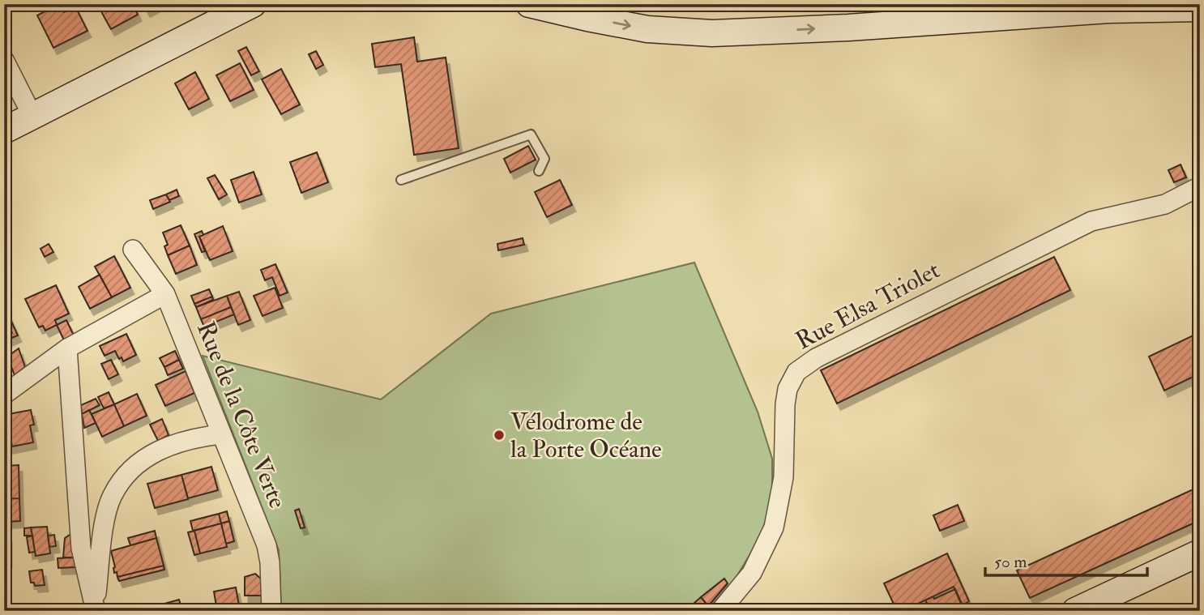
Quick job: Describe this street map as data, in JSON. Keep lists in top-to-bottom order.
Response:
{
  "streets": {
    "street": ["Rue Elsa Triolet", "Rue de la Côte Verte"]
  },
  "places": ["Vélodrome de la Porte Océane"],
  "scale_bar": "50 m"
}
